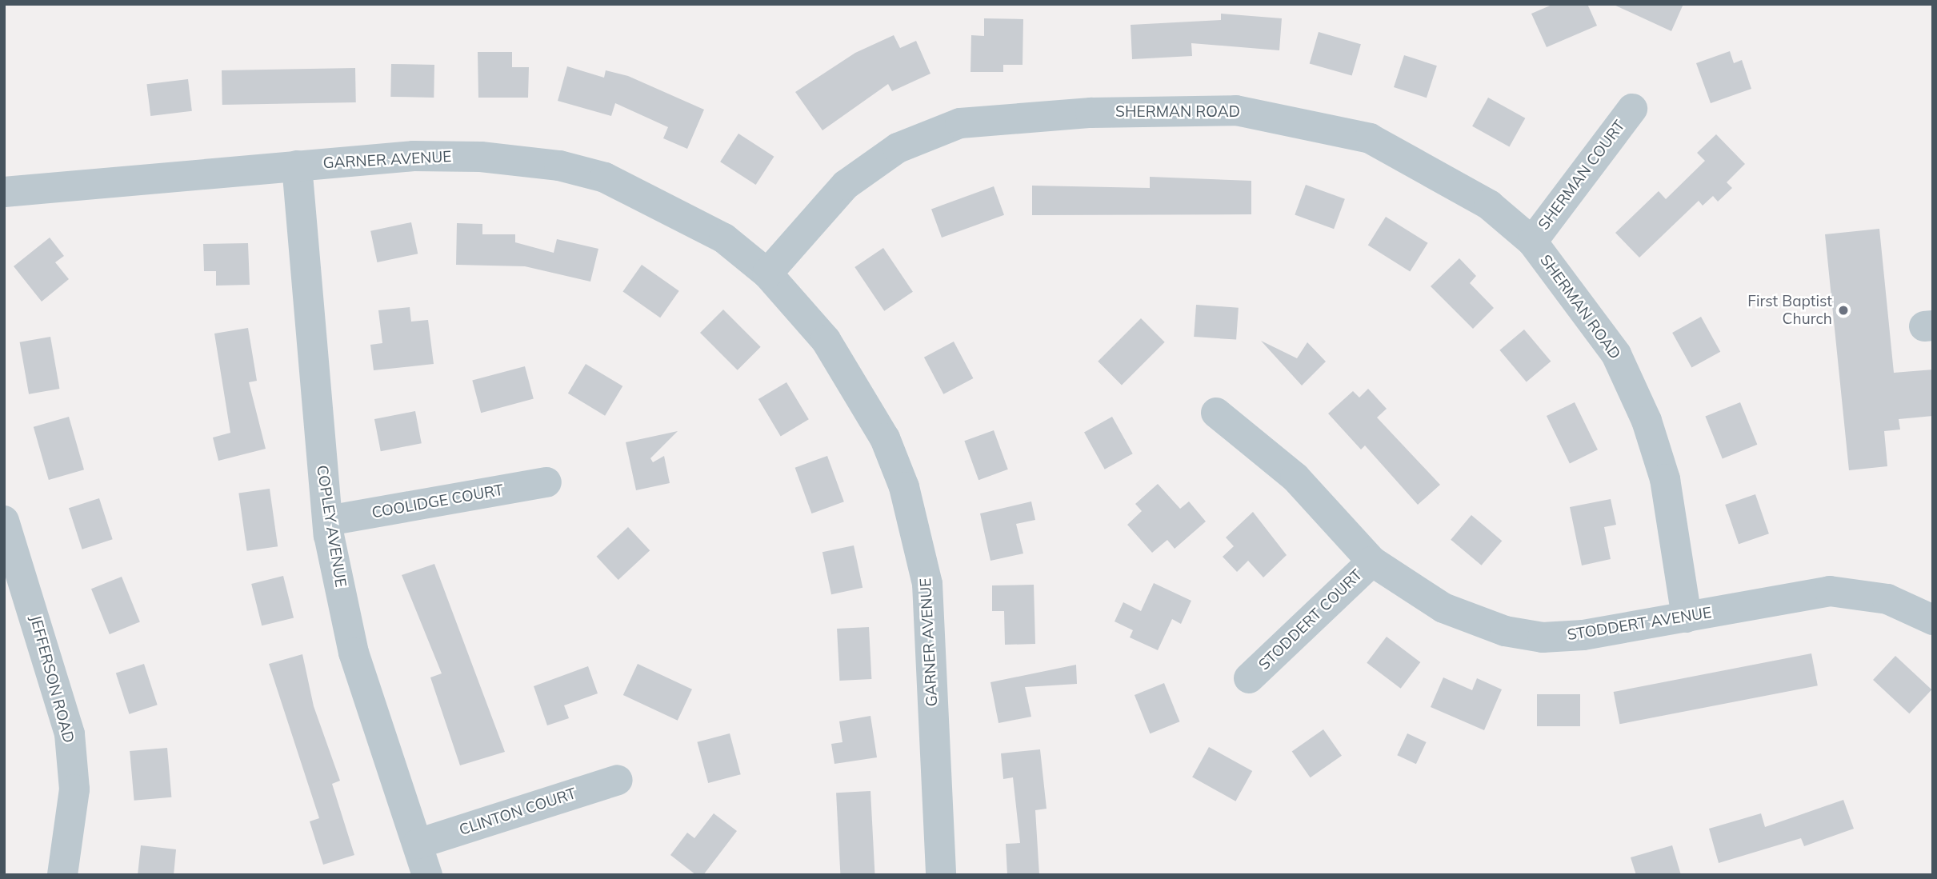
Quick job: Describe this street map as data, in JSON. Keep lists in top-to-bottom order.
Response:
{
  "streets": {
    "street": [
      "SHERMAN ROAD",
      "GARNER AVENUE",
      "SHERMAN COURT",
      "COOLIDGE COURT",
      "COPLEY AVENUE",
      "STODDERT COURT",
      "STODDERT AVENUE",
      "JEFFERSON ROAD",
      "CLINTON COURT"
    ]
  },
  "crossings": [
    ["SHERMAN ROAD", "GARNER AVENUE"],
    ["SHERMAN ROAD", "SHERMAN COURT"],
    ["SHERMAN ROAD", "STODDERT AVENUE"],
    ["GARNER AVENUE", "COPLEY AVENUE"],
    ["COOLIDGE COURT", "COPLEY AVENUE"],
    ["COPLEY AVENUE", "CLINTON COURT"],
    ["STODDERT COURT", "STODDERT AVENUE"]
  ],
  "places": ["First Baptist Church"]
}
